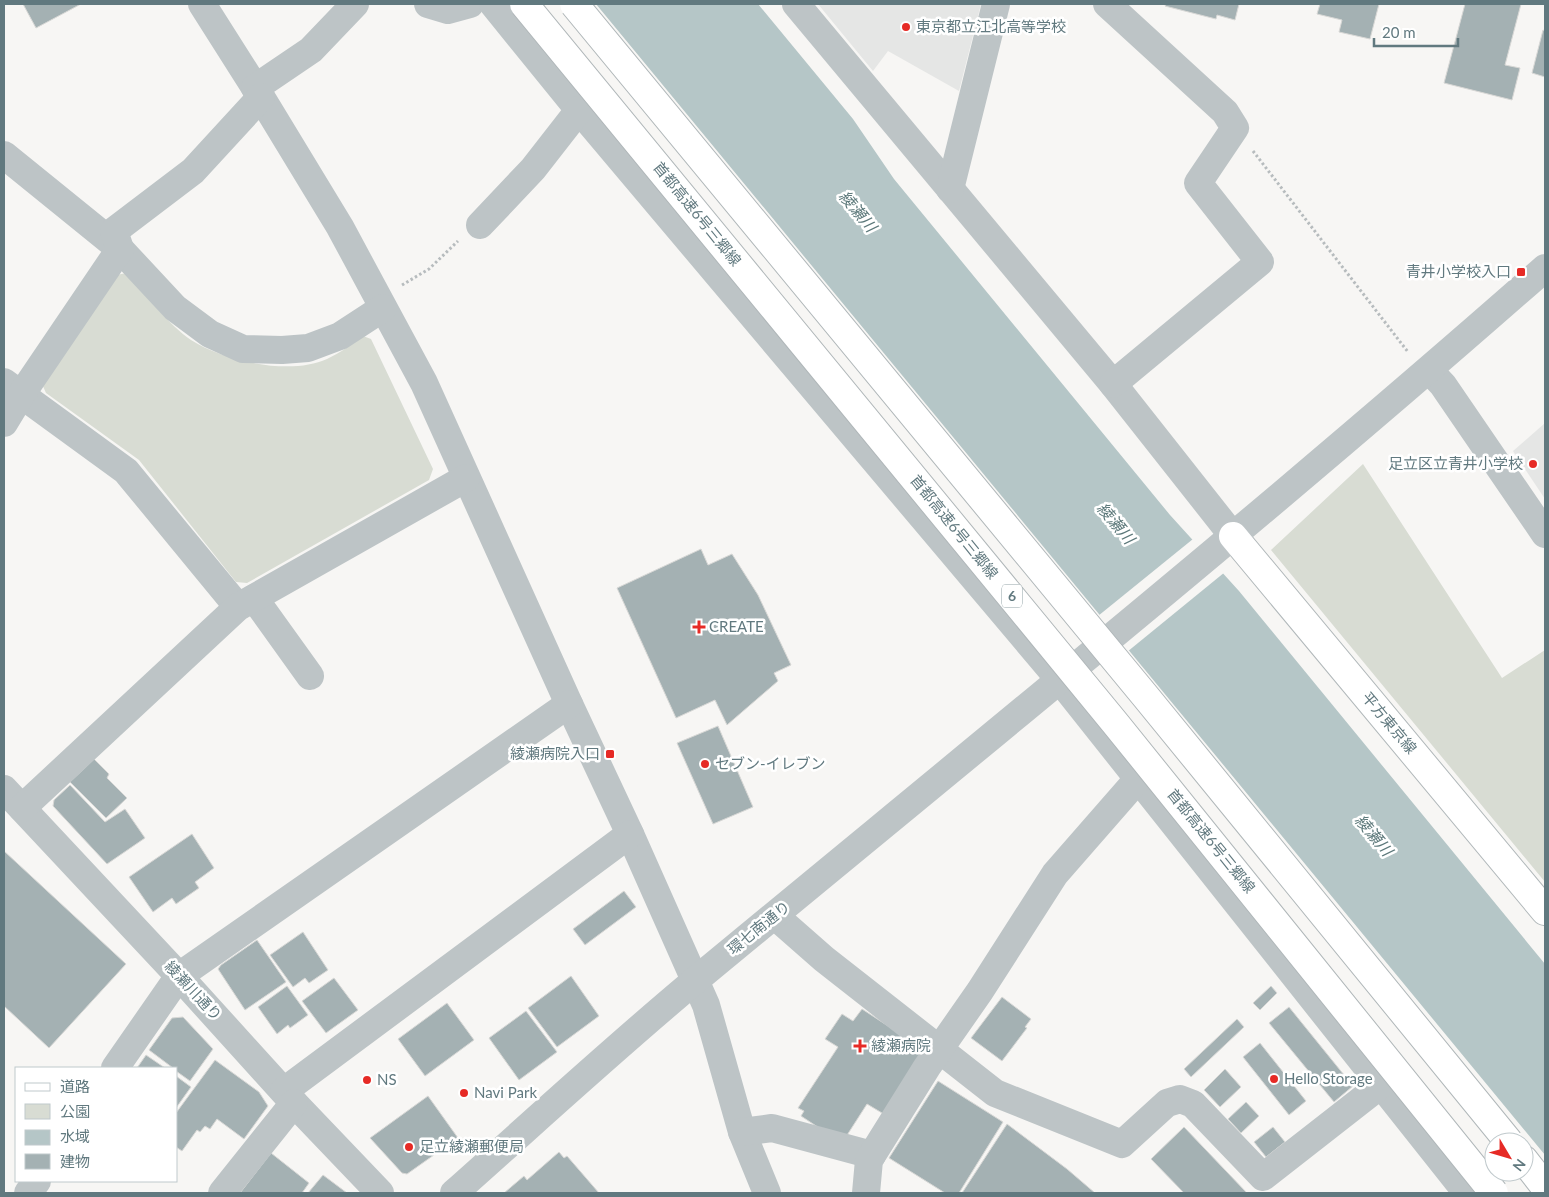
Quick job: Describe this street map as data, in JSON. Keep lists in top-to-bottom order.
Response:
{
  "streets": {
    "main road": ["首都高速6号三郷線", "6", "平方東京線"],
    "street": ["環七南通り", "綾瀬川通り"]
  },
  "crossings": [
    ["平方東京線", "環七南通り"]
  ],
  "water": ["綾瀬川"],
  "places": {
    "other": [
      "東京都立江北高等学校",
      "足立区立青井小学校",
      "セブン-イレブン",
      "Hello Storage",
      "NS",
      "Navi Park",
      "足立綾瀬郵便局"
    ],
    "transit": ["青井小学校入口", "綾瀬病院入口"],
    "health": ["CREATE", "綾瀬病院"]
  },
  "legend": [
    "道路",
    "公園",
    "水域",
    "建物"
  ],
  "scale_bar": "20 m",
  "north": "bottom right"
}
